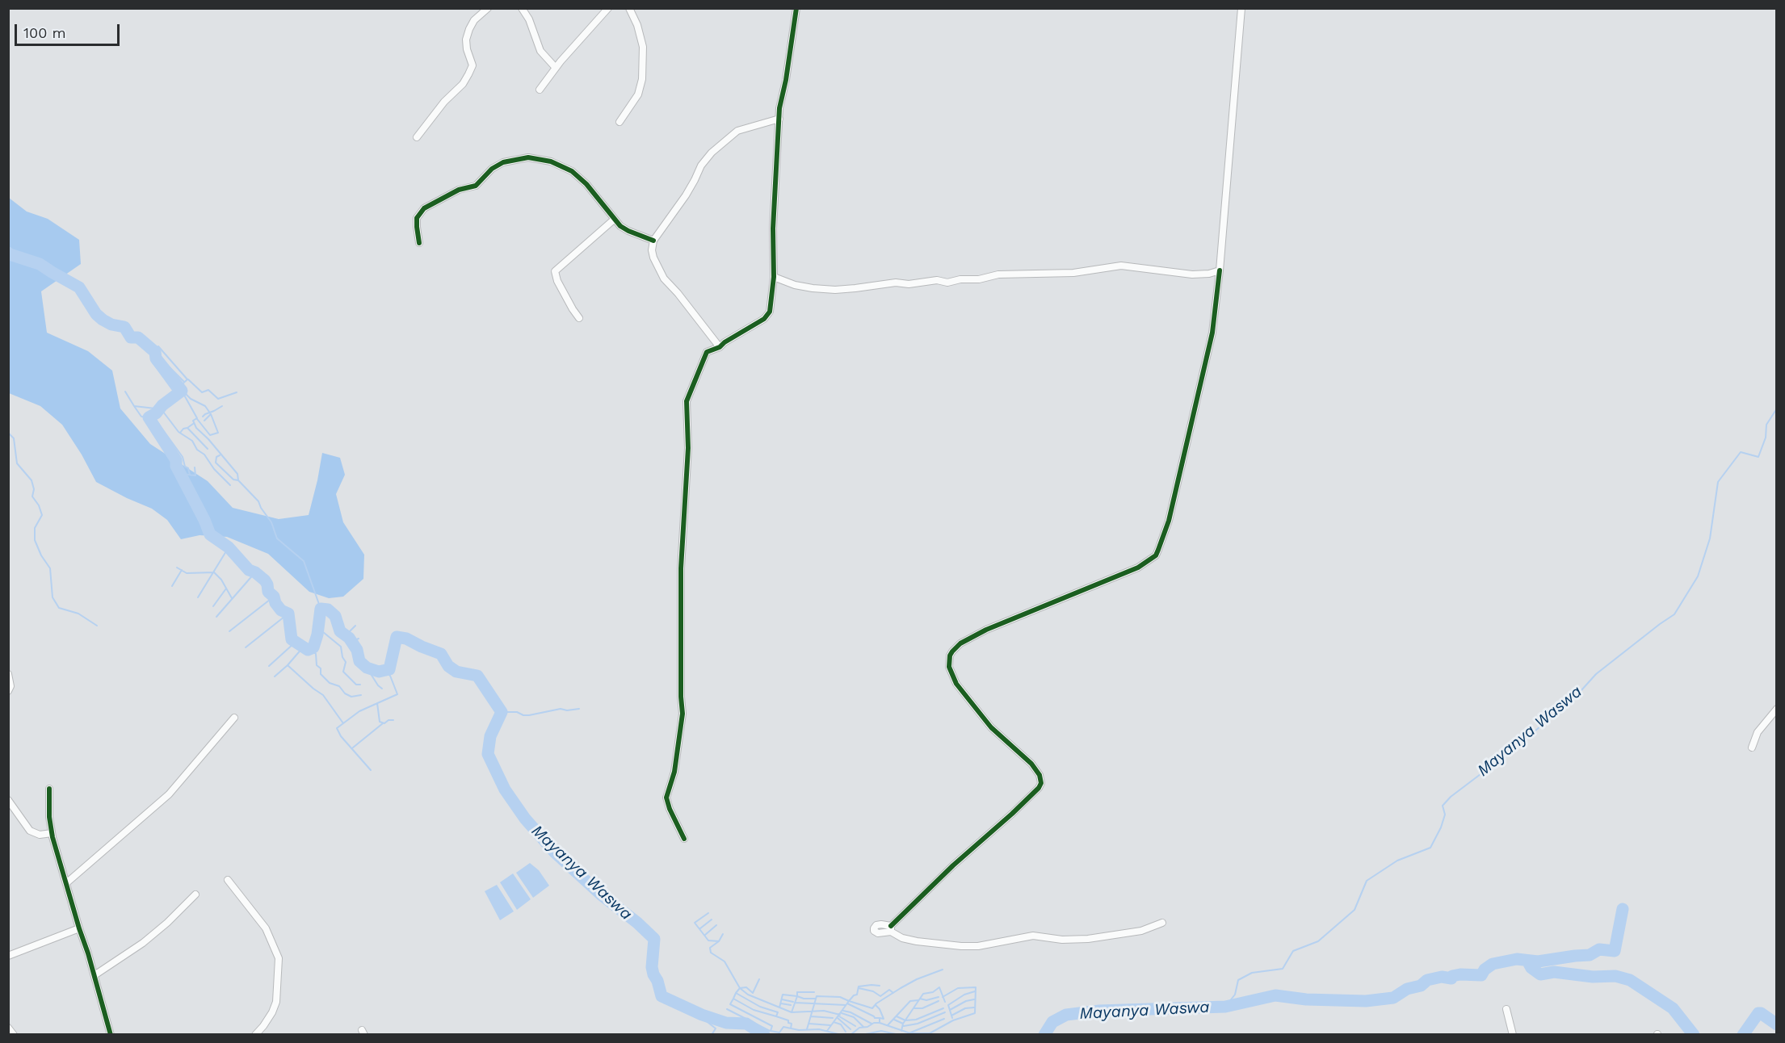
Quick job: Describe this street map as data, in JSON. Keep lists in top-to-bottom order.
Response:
{
  "water": ["Mayanya Waswa"],
  "scale_bar": "100 m"
}
